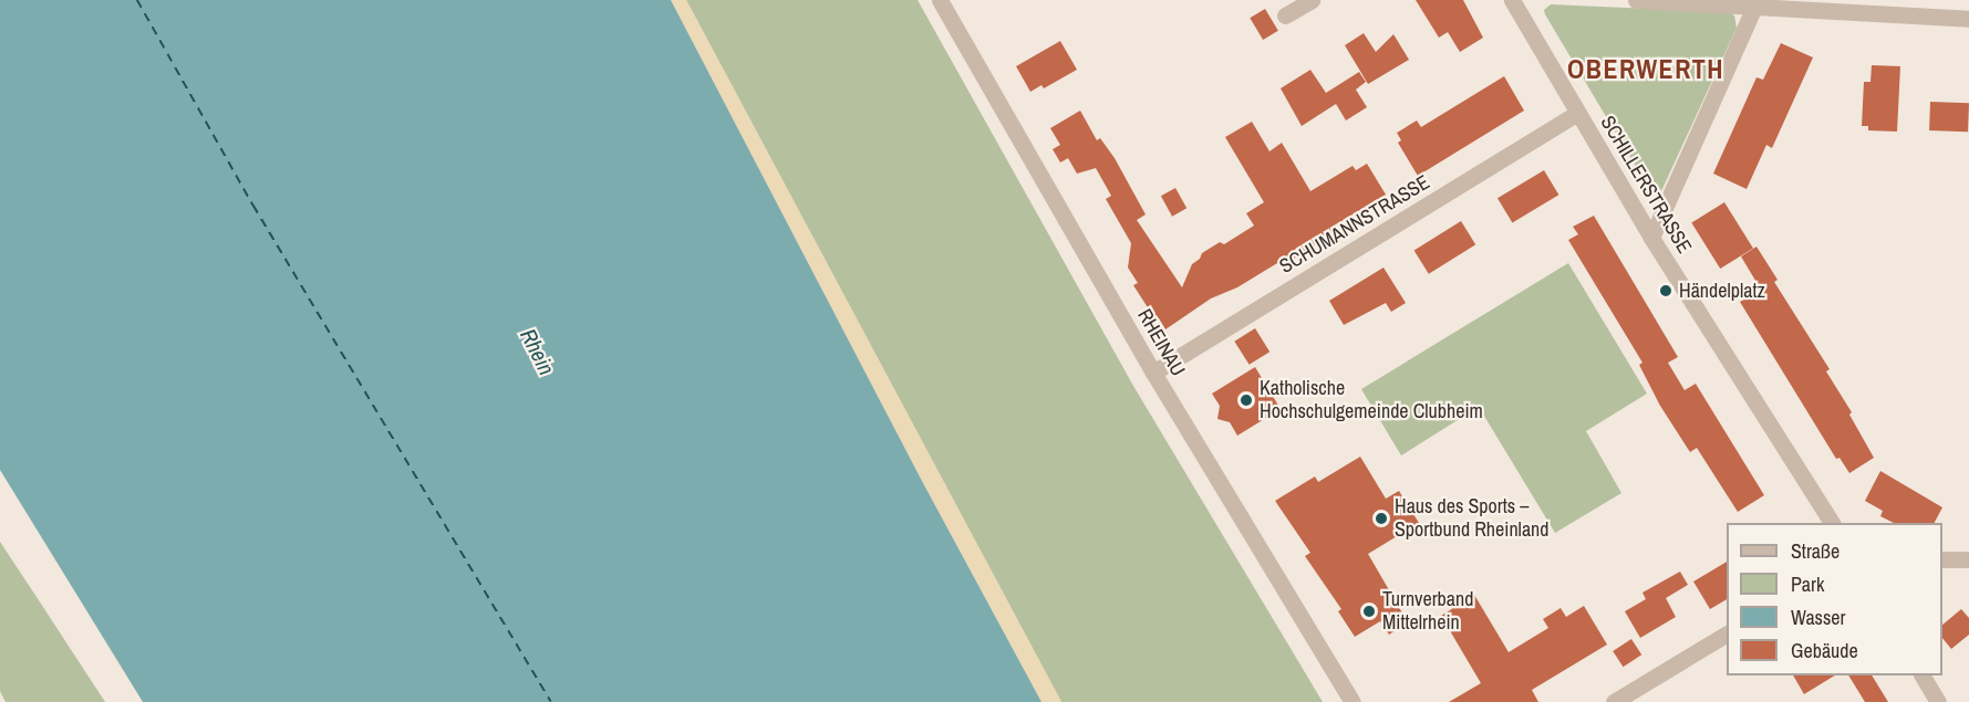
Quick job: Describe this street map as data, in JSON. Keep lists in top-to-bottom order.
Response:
{
  "streets": {
    "street": ["SCHILLERSTRASSE", "SCHUMANNSTRASSE", "RHEINAU"]
  },
  "crossings": [
    ["SCHILLERSTRASSE", "SCHUMANNSTRASSE"],
    ["SCHUMANNSTRASSE", "RHEINAU"]
  ],
  "districts": ["OBERWERTH"],
  "water": ["Rhein"],
  "places": [
    "Händelplatz",
    "Katholische Hochschulgemeinde Clubheim",
    "Haus des Sports – Sportbund Rheinland",
    "Turnverband Mittelrhein"
  ],
  "legend": [
    "Straße",
    "Park",
    "Wasser",
    "Gebäude"
  ]
}
